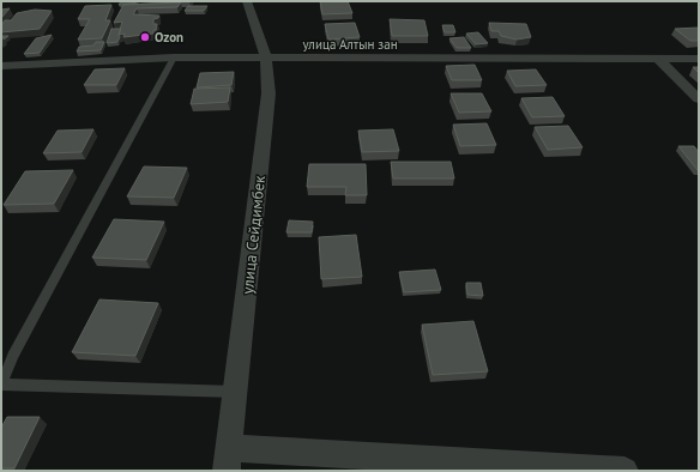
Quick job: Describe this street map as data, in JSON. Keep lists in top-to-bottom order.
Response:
{
  "streets": {
    "street": ["улица Алтын зан", "улица Сейдимбек"]
  },
  "crossings": [
    ["улица Алтын зан", "улица Сейдимбек"]
  ],
  "places": ["Ozon"]
}
